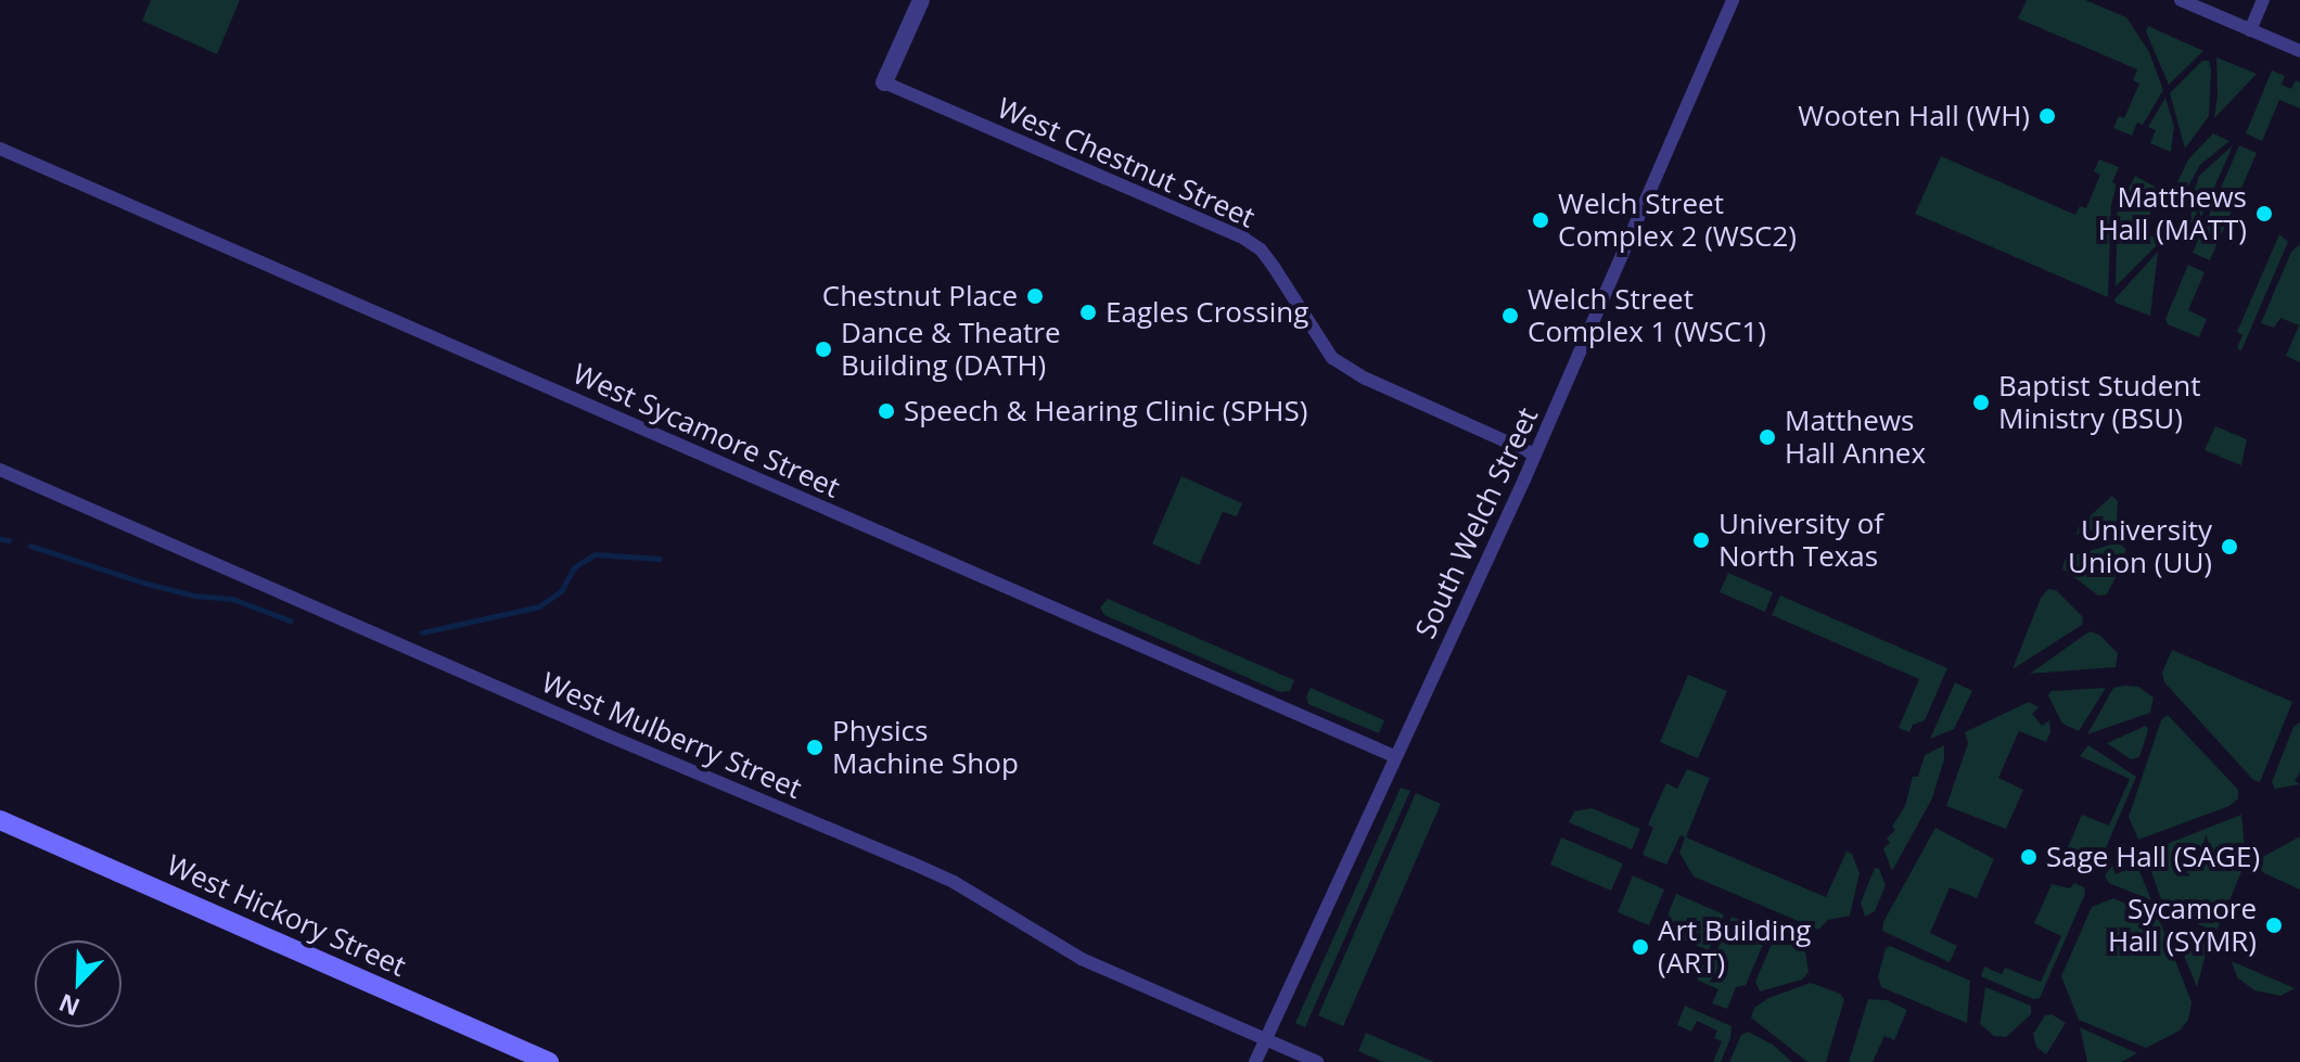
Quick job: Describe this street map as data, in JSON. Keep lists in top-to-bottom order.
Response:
{
  "streets": {
    "main road": ["West Hickory Street"],
    "street": [
      "West Chestnut Street",
      "West Sycamore Street",
      "South Welch Street",
      "West Mulberry Street"
    ]
  },
  "crossings": [
    ["West Chestnut Street", "South Welch Street"],
    ["West Sycamore Street", "South Welch Street"],
    ["South Welch Street", "West Mulberry Street"]
  ],
  "places": [
    "Wooten Hall (WH)",
    "Matthews Hall (MATT)",
    "Welch Street Complex 2 (WSC2)",
    "Chestnut Place",
    "Eagles Crossing",
    "Welch Street Complex 1 (WSC1)",
    "Dance & Theatre Building (DATH)",
    "Baptist Student Ministry (BSU)",
    "Speech & Hearing Clinic (SPHS)",
    "Matthews Hall Annex",
    "University of North Texas",
    "University Union (UU)",
    "Physics Machine Shop",
    "Sage Hall (SAGE)",
    "Sycamore Hall (SYMR)",
    "Art Building (ART)"
  ],
  "north": "bottom left"
}
